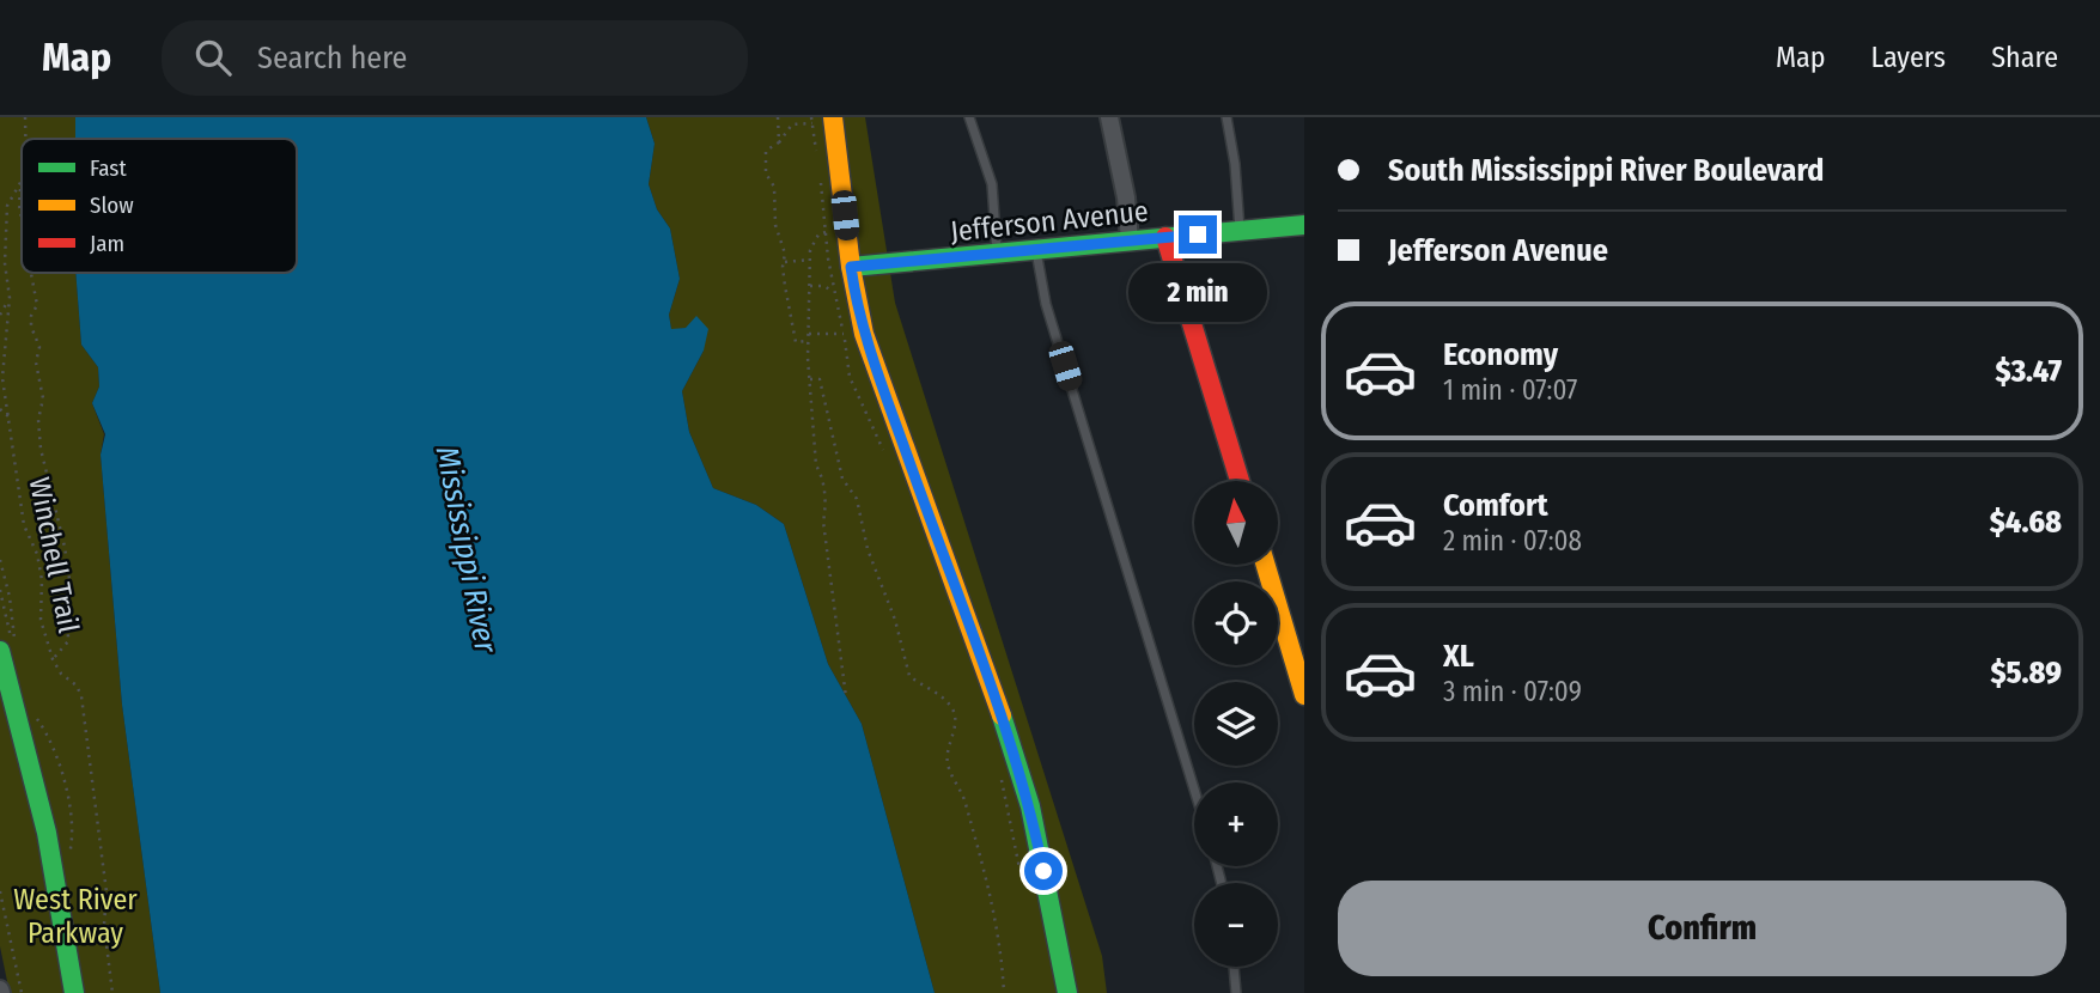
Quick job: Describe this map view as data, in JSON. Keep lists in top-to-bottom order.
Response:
{
  "streets": {
    "street": ["Jefferson Avenue"],
    "path": ["Winchell Trail"]
  },
  "water": ["Mississippi River"],
  "parks": ["West River Parkway"],
  "legend": ["Fast", "Slow", "Jam"],
  "north": "top",
  "page": {
    "header": "Map",
    "search": "Search here",
    "nav": ["Map", "Layers", "Share"],
    "banner": ["South Mississippi River Boulevard", "Jefferson Avenue"],
    "bubble": "2 min",
    "list": [
      {
        "name": "Economy",
        "note": "1 min · 07:07",
        "value": "$3.47"
      },
      {
        "name": "Comfort",
        "note": "2 min · 07:08",
        "value": "$4.68"
      },
      {
        "name": "XL",
        "note": "3 min · 07:09",
        "value": "$5.89"
      }
    ],
    "map_buttons": ["+", "−"],
    "buttons": "Confirm"
  }
}
